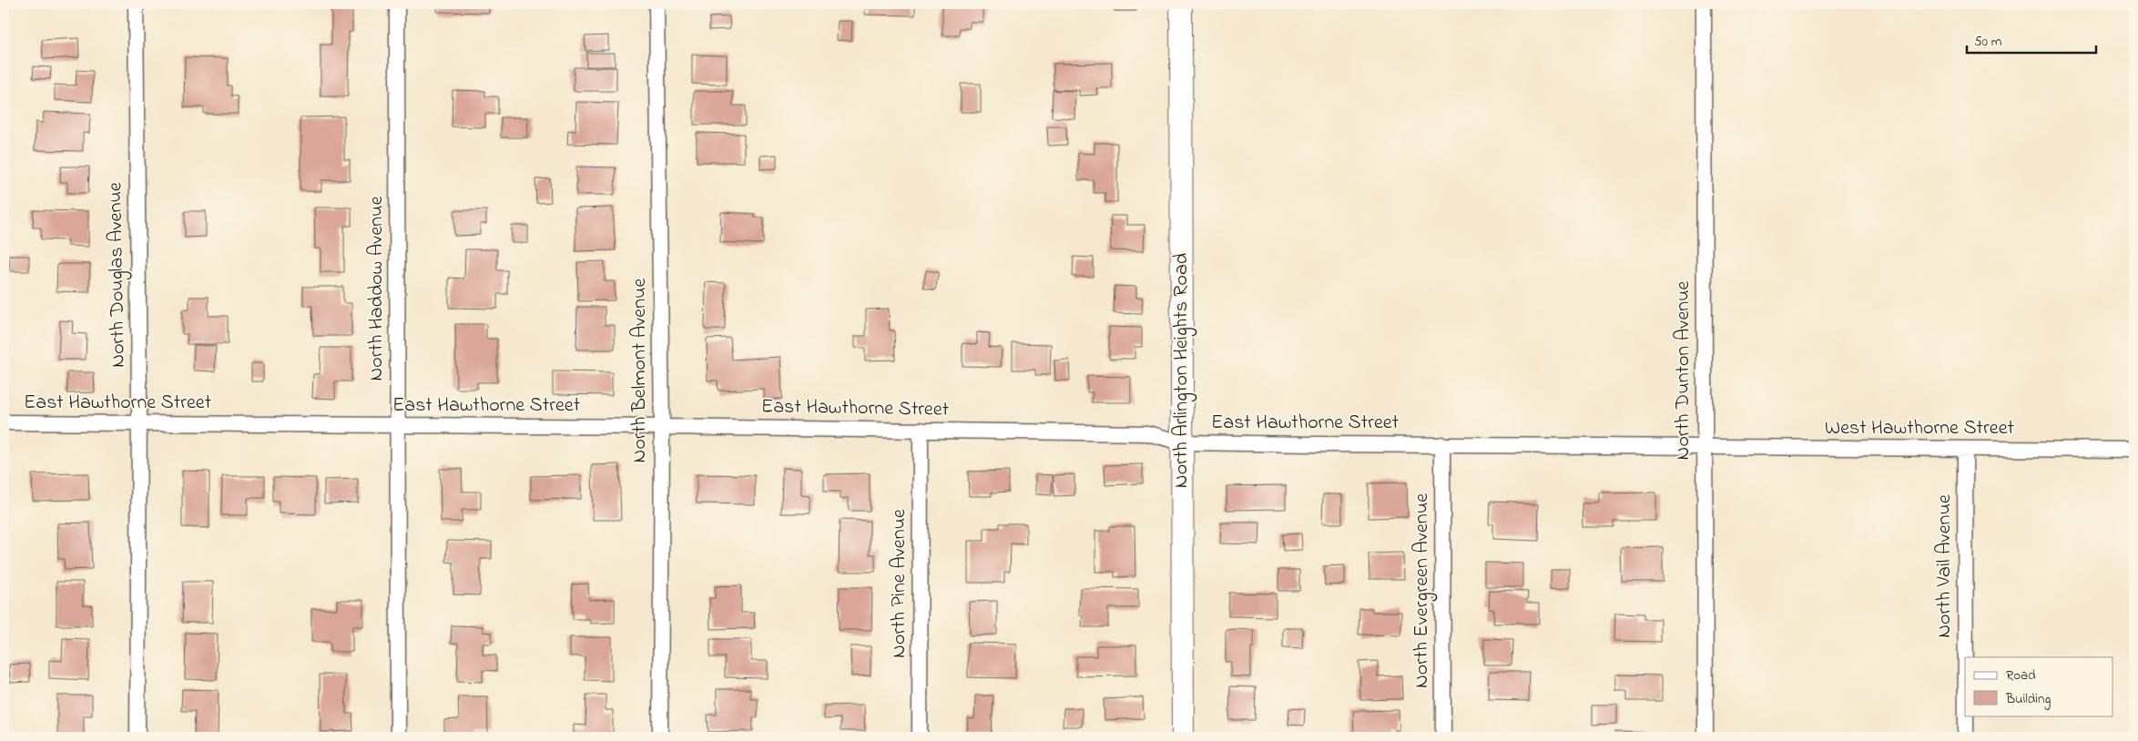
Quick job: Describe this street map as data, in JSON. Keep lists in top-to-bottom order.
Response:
{
  "streets": {
    "main road": ["North Arlington Heights Road"],
    "street": [
      "North Douglas Avenue",
      "North Haddow Avenue",
      "North Belmont Avenue",
      "North Dunton Avenue",
      "East Hawthorne Street",
      "West Hawthorne Street",
      "North Vail Avenue",
      "North Pine Avenue",
      "North Evergreen Avenue"
    ]
  },
  "crossings": [
    ["North Douglas Avenue", "East Hawthorne Street"],
    ["North Haddow Avenue", "East Hawthorne Street"],
    ["North Belmont Avenue", "East Hawthorne Street"],
    ["North Arlington Heights Road", "East Hawthorne Street"],
    ["North Dunton Avenue", "East Hawthorne Street"],
    ["North Dunton Avenue", "West Hawthorne Street"],
    ["East Hawthorne Street", "West Hawthorne Street"],
    ["East Hawthorne Street", "North Pine Avenue"],
    ["East Hawthorne Street", "North Evergreen Avenue"],
    ["West Hawthorne Street", "North Vail Avenue"]
  ],
  "legend": ["Road", "Building"],
  "scale_bar": "50 m"
}
